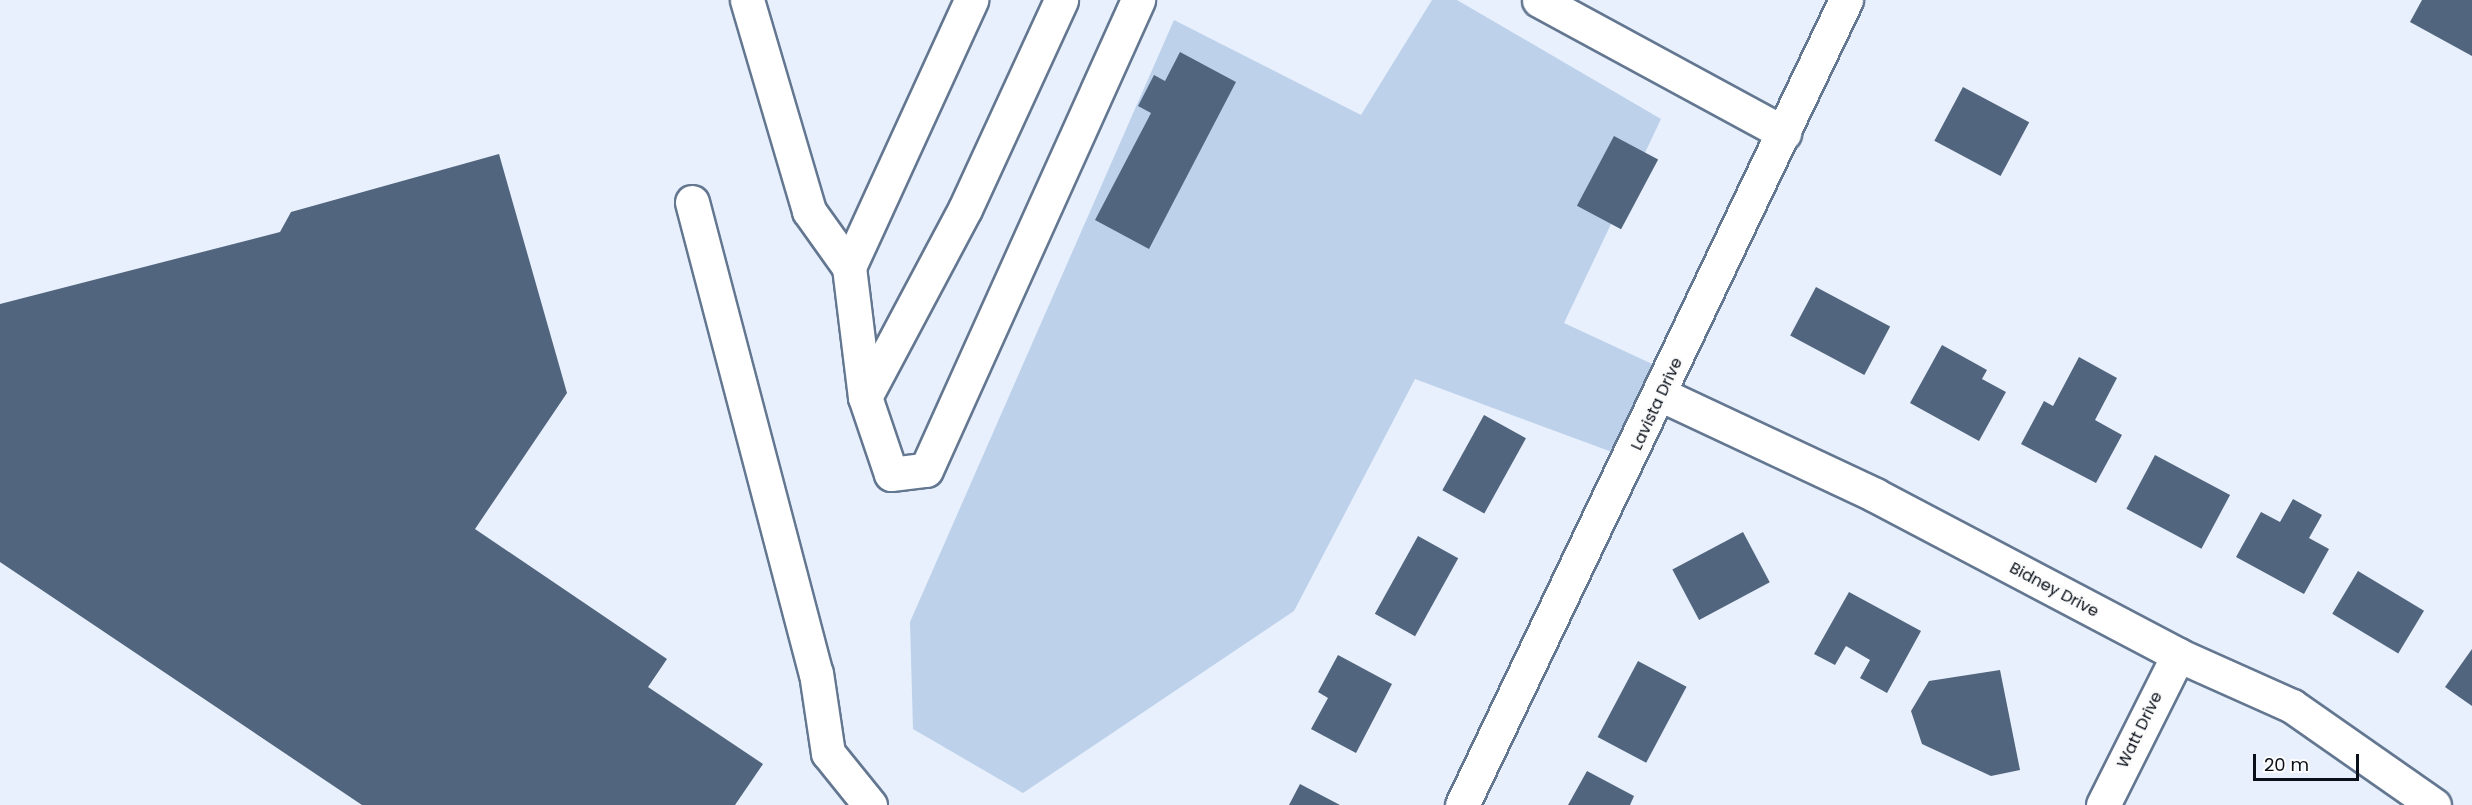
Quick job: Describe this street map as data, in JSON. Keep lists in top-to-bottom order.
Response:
{
  "streets": {
    "street": ["Lavista Drive", "Bidney Drive", "Watt Drive"]
  },
  "crossings": [
    ["Lavista Drive", "Bidney Drive"],
    ["Bidney Drive", "Watt Drive"]
  ],
  "scale_bar": "20 m"
}
